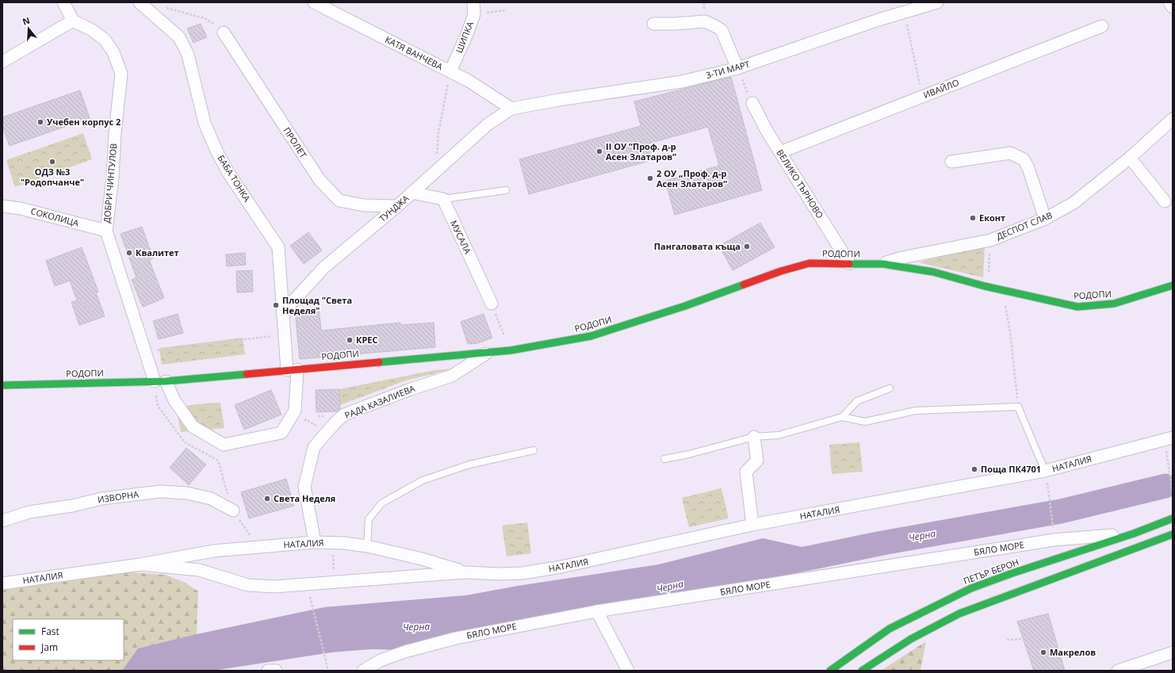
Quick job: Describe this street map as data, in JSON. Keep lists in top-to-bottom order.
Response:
{
  "streets": {
    "street": [
      "ШИПКА",
      "КАТЯ ВАНЧЕВА",
      "3-ТИ МАРТ",
      "ИВАЙЛО",
      "ПРОЛЕТ",
      "БАБА ТОНКА",
      "ДОБРИ ЧИНТУЛОВ",
      "ВЕЛИКО ТЪРНОВО",
      "ТУНДЖА",
      "СОКОЛИЦА",
      "ДЕСПОТ СЛАВ",
      "МУСАЛА",
      "РОДОПИ",
      "РАДА КАЗАЛИЕВА",
      "НАТАЛИЯ",
      "ИЗВОРНА",
      "БЯЛО МОРЕ",
      "ПЕТЪР БЕРОН"
    ]
  },
  "crossings": [
    ["ШИПКА", "КАТЯ ВАНЧЕВА"],
    ["КАТЯ ВАНЧЕВА", "3-ТИ МАРТ"],
    ["КАТЯ ВАНЧЕВА", "ТУНДЖА"],
    ["3-ТИ МАРТ", "ТУНДЖА"],
    ["ИВАЙЛО", "ВЕЛИКО ТЪРНОВО"],
    ["ПРОЛЕТ", "ТУНДЖА"],
    ["БАБА ТОНКА", "ДОБРИ ЧИНТУЛОВ"],
    ["БАБА ТОНКА", "ТУНДЖА"],
    ["БАБА ТОНКА", "РОДОПИ"],
    ["ДОБРИ ЧИНТУЛОВ", "СОКОЛИЦА"],
    ["ДОБРИ ЧИНТУЛОВ", "РОДОПИ"],
    ["ВЕЛИКО ТЪРНОВО", "РОДОПИ"],
    ["ДЕСПОТ СЛАВ", "РОДОПИ"],
    ["РОДОПИ", "РАДА КАЗАЛИЕВА"],
    ["РАДА КАЗАЛИЕВА", "НАТАЛИЯ"],
    ["БЯЛО МОРЕ", "ПЕТЪР БЕРОН"]
  ],
  "water": ["Черна"],
  "places": [
    "Учебен корпус 2",
    "II ОУ “Проф. д-р Асен Златаров”",
    "ОДЗ №3 \"Родопчанче\"",
    "2 ОУ „Проф. д-р Асен Златаров“",
    "Еконт",
    "Пангаловата къща",
    "Квалитет",
    "Площад \"Света Неделя\"",
    "КРЕС",
    "Поща ПК4701",
    "Света Неделя",
    "Макрелов"
  ],
  "legend": ["Fast", "Jam"],
  "north": "top"
}
